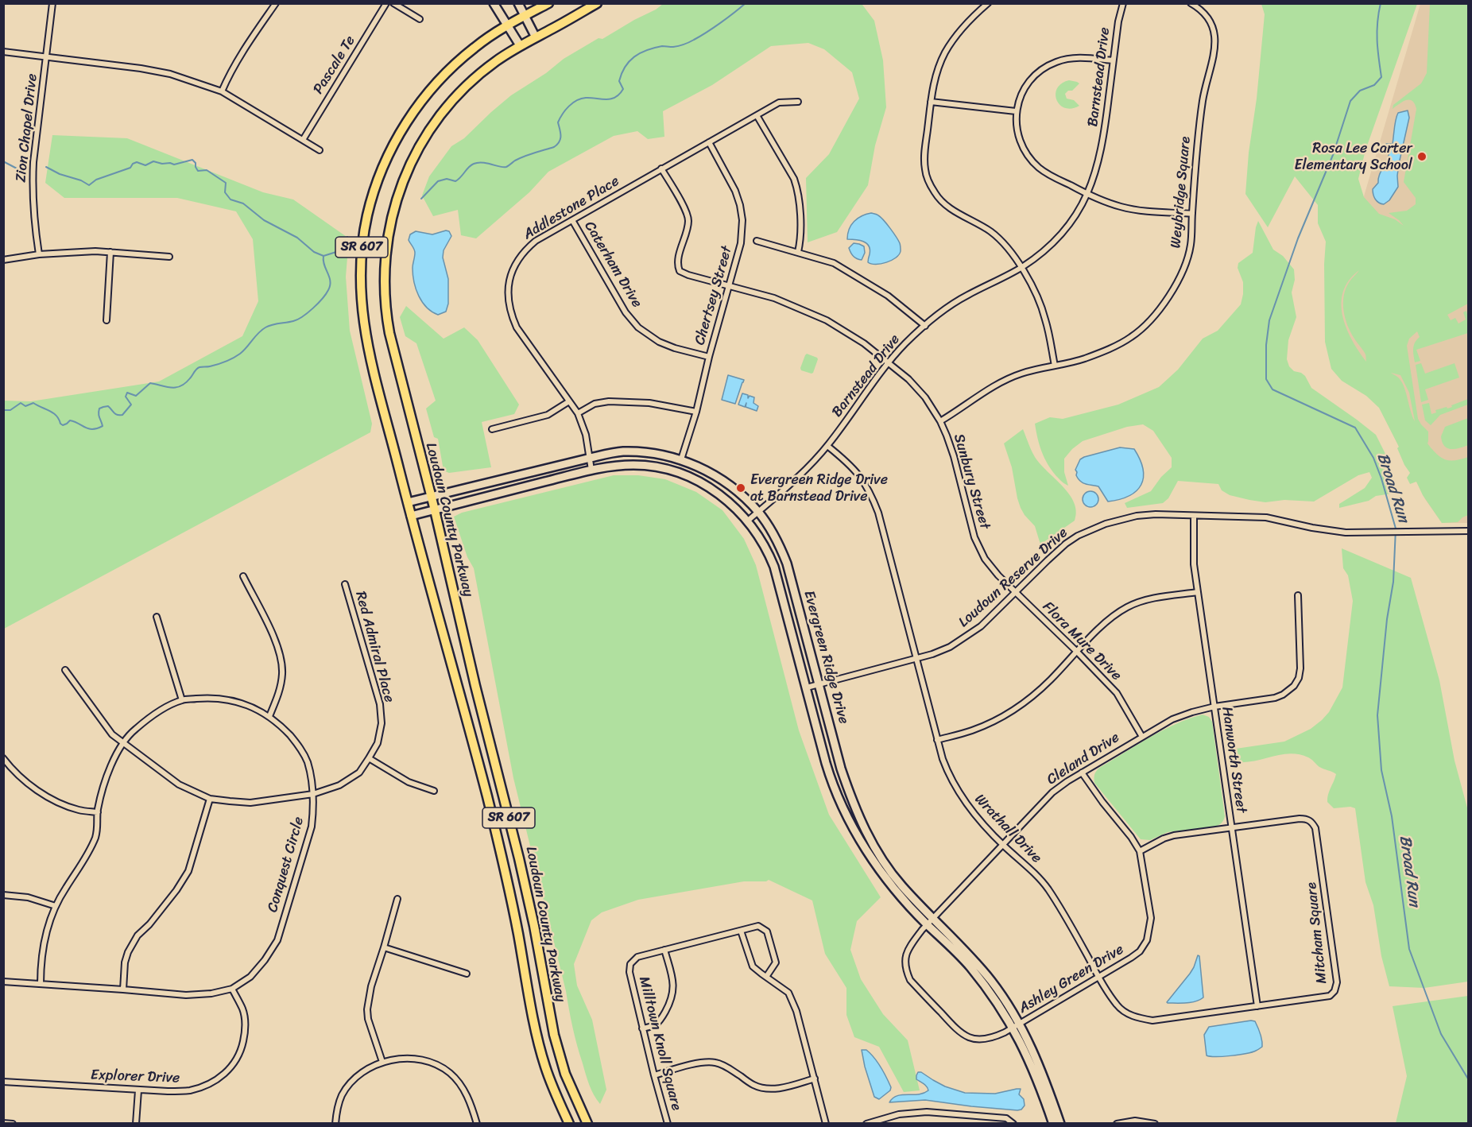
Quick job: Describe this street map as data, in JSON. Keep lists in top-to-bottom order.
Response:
{
  "streets": {
    "main road": ["SR 607", "Loudoun County Parkway"],
    "street": [
      "Pascale Te",
      "Barnstead Drive",
      "Zion Chapel Drive",
      "Weybridge Square",
      "Addlestone Place",
      "Caterham Drive",
      "Chertsey Street",
      "Sunbury Street",
      "Loudoun Reserve Drive",
      "Flora Mure Drive",
      "Red Admiral Place",
      "Evergreen Ridge Drive",
      "Cleland Drive",
      "Hanworth Street",
      "Wrathall Drive",
      "Conquest Circle",
      "Mitcham Square",
      "Ashley Green Drive",
      "Milltown Knoll Square",
      "Explorer Drive"
    ]
  },
  "crossings": [
    ["Barnstead Drive", "Sunbury Street"],
    ["Barnstead Drive", "Evergreen Ridge Drive"],
    ["Barnstead Drive", "Wrathall Drive"],
    ["Weybridge Square", "Sunbury Street"],
    ["Addlestone Place", "Caterham Drive"],
    ["Addlestone Place", "Chertsey Street"],
    ["Addlestone Place", "Sunbury Street"],
    ["Addlestone Place", "Evergreen Ridge Drive"],
    ["Caterham Drive", "Chertsey Street"],
    ["Chertsey Street", "Sunbury Street"],
    ["Chertsey Street", "Evergreen Ridge Drive"],
    ["Sunbury Street", "Loudoun Reserve Drive"],
    ["Sunbury Street", "Flora Mure Drive"],
    ["Loudoun County Parkway", "Evergreen Ridge Drive"],
    ["Loudoun Reserve Drive", "Flora Mure Drive"],
    ["Loudoun Reserve Drive", "Evergreen Ridge Drive"],
    ["Loudoun Reserve Drive", "Hanworth Street"],
    ["Loudoun Reserve Drive", "Wrathall Drive"],
    ["Flora Mure Drive", "Cleland Drive"],
    ["Red Admiral Place", "Conquest Circle"],
    ["Evergreen Ridge Drive", "Cleland Drive"],
    ["Evergreen Ridge Drive", "Ashley Green Drive"],
    ["Cleland Drive", "Hanworth Street"],
    ["Cleland Drive", "Wrathall Drive"],
    ["Cleland Drive", "Ashley Green Drive"],
    ["Hanworth Street", "Mitcham Square"],
    ["Wrathall Drive", "Mitcham Square"],
    ["Wrathall Drive", "Ashley Green Drive"],
    ["Conquest Circle", "Explorer Drive"],
    ["Mitcham Square", "Ashley Green Drive"]
  ],
  "water": ["Broad Run"],
  "places": ["Rosa Lee Carter Elementary School", "Evergreen Ridge Drive at Barnstead Drive"]
}
